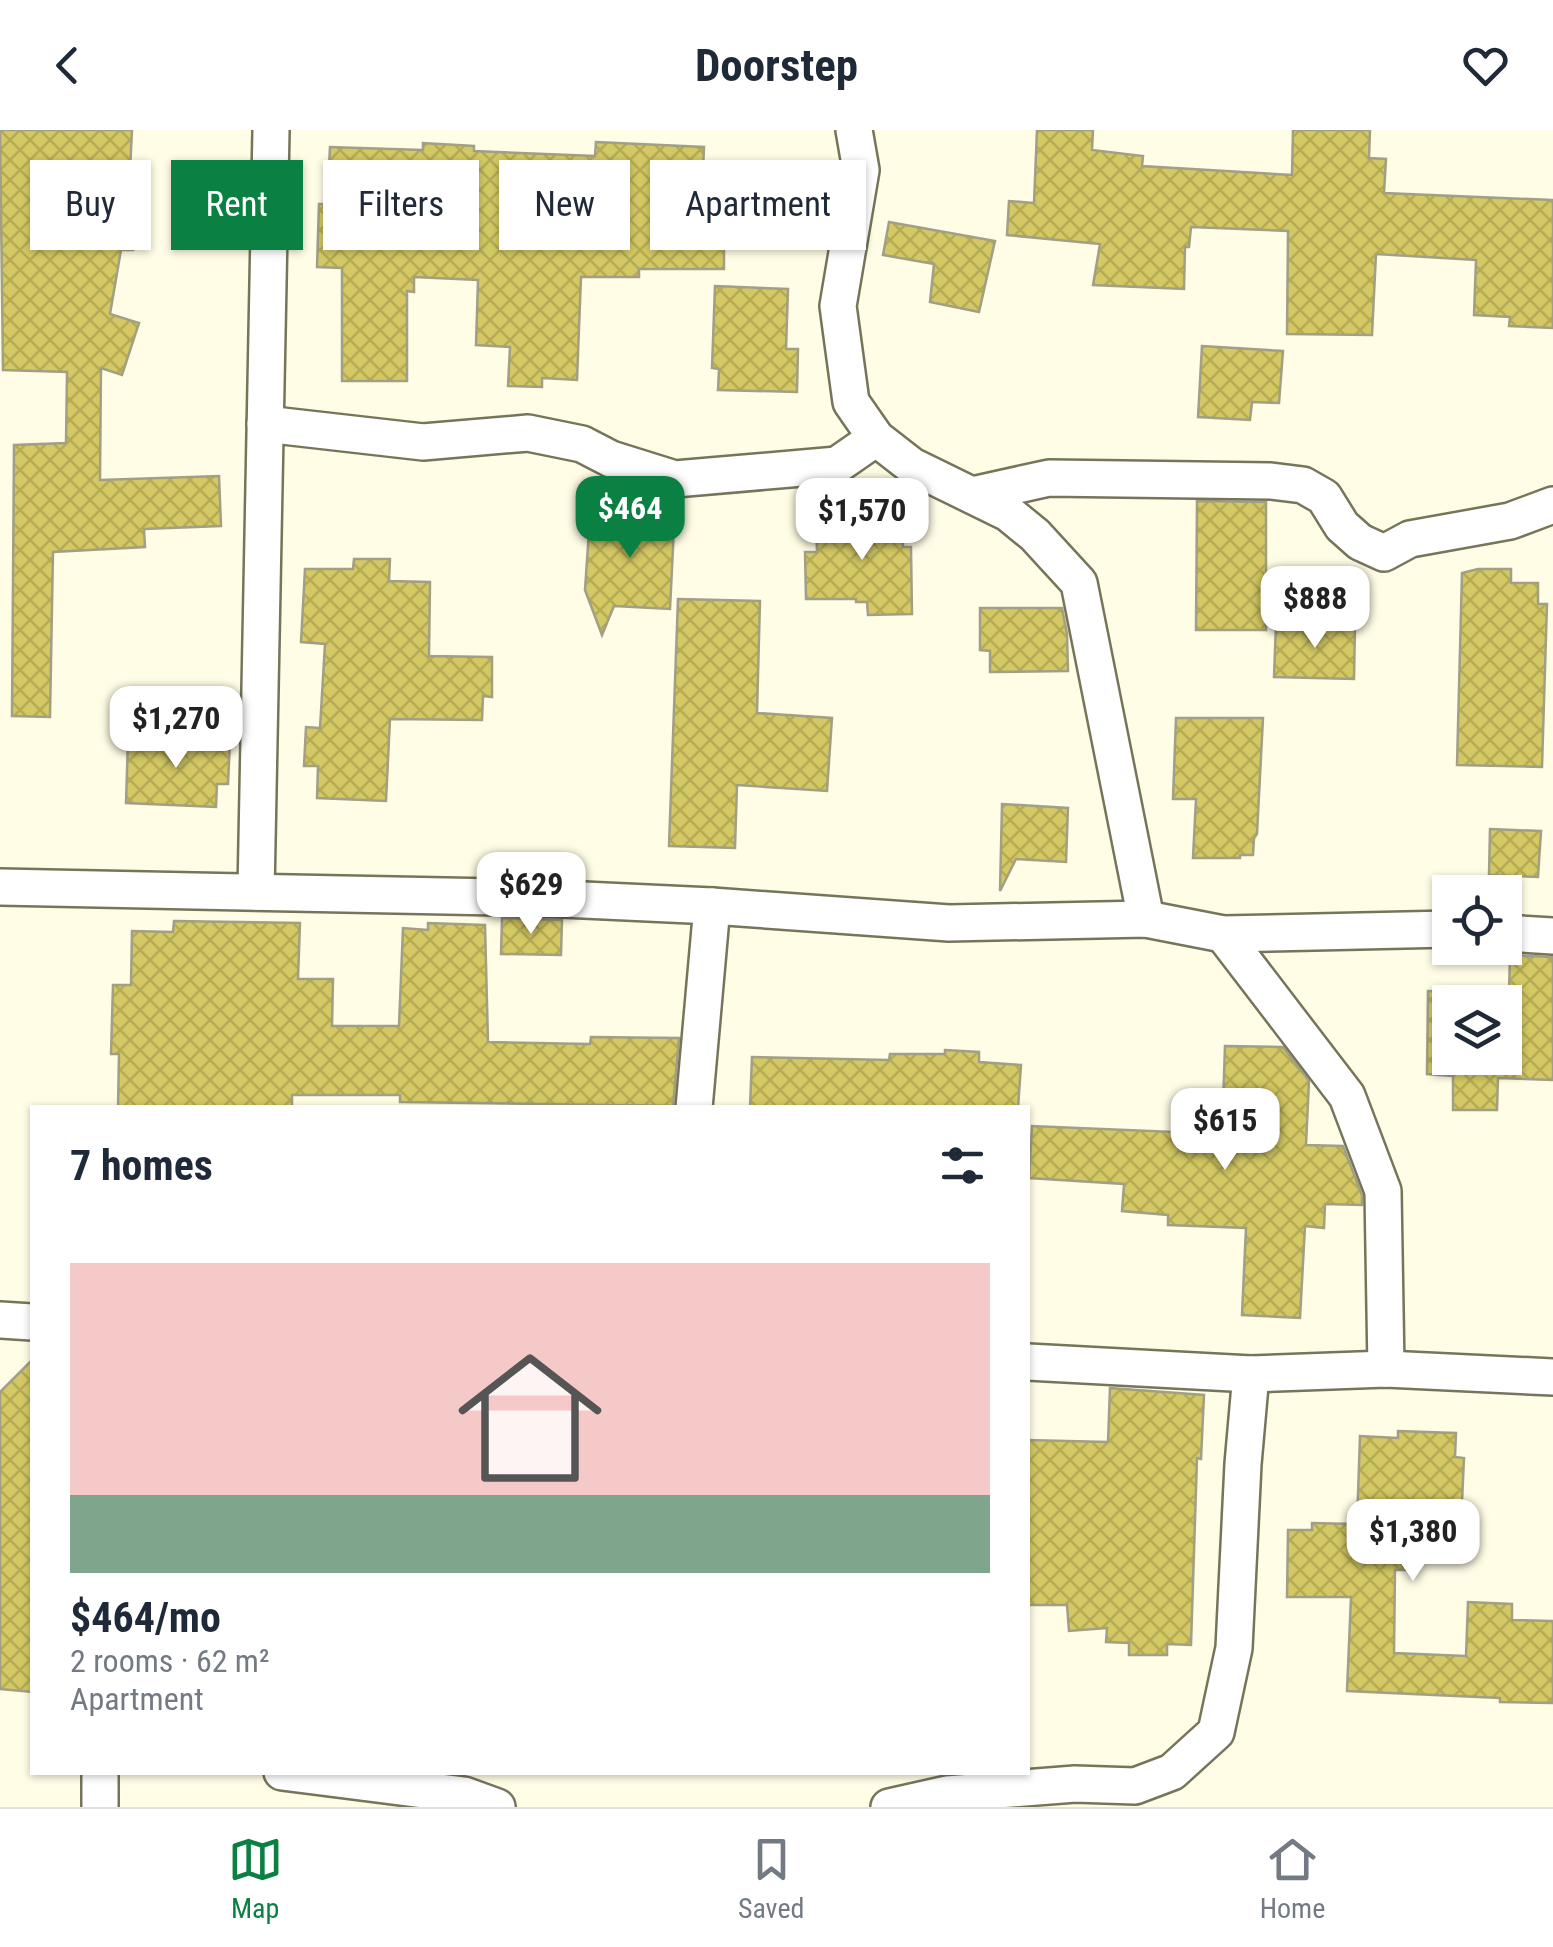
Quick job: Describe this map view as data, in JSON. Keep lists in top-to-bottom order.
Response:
{
  "page": {
    "header": "Doorstep",
    "chip": [
      "Buy",
      "Rent",
      "Filters",
      "New",
      "Apartment"
    ],
    "price": [
      "$464",
      "$1,570",
      "$888",
      "$1,270",
      "$629",
      "$615",
      "$1,380"
    ],
    "heading": "7 homes",
    "list": [
      {
        "name": "$464/mo",
        "note": "2 rooms · 62 m² · Apartment"
      }
    ],
    "tabs": ["Map", "Saved", "Home"]
  }
}
